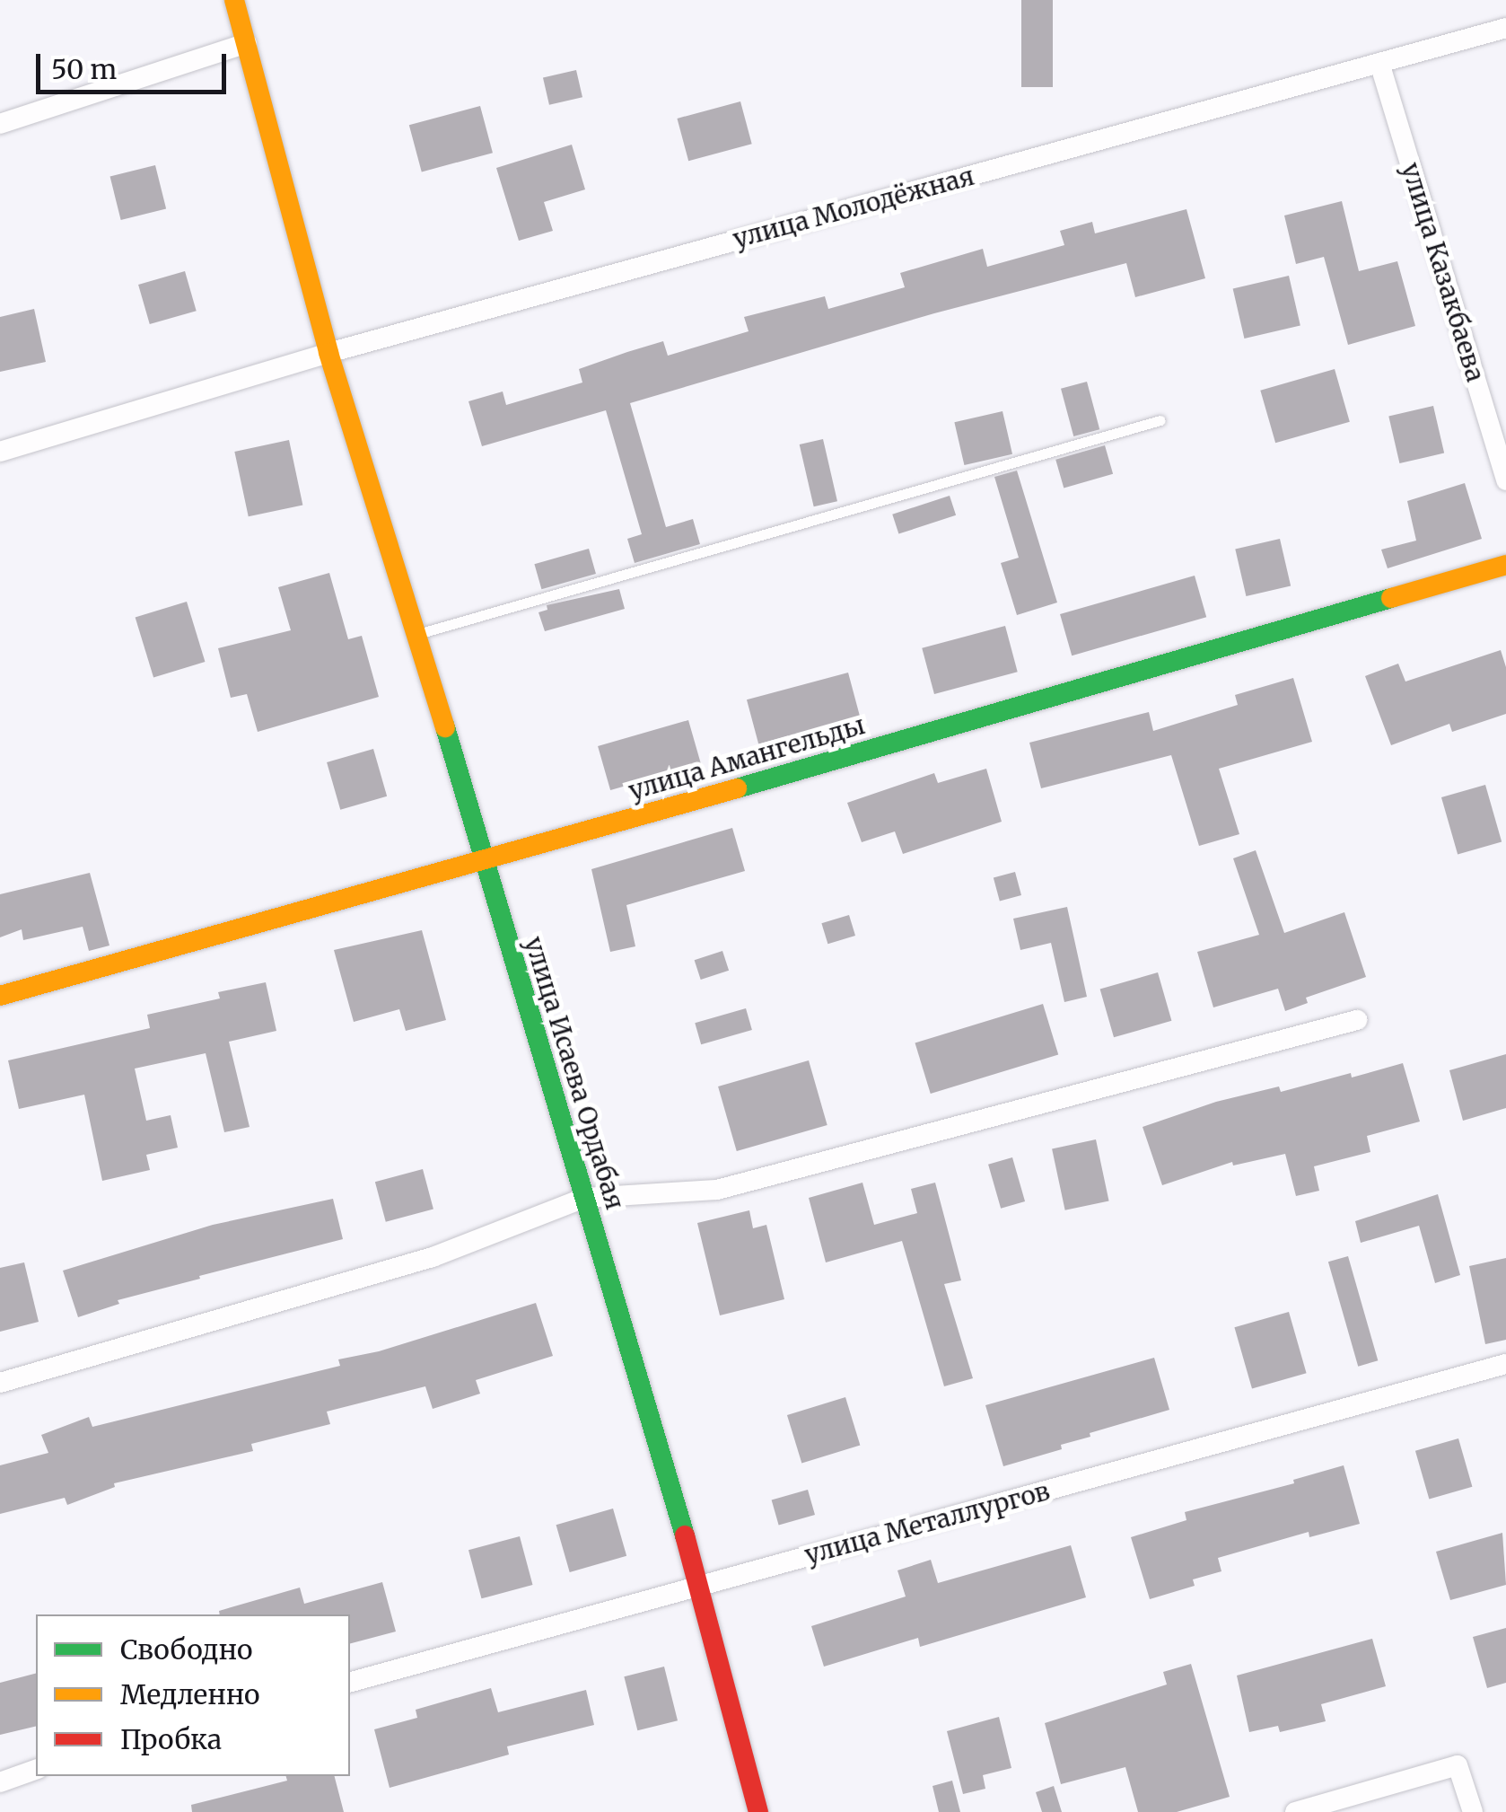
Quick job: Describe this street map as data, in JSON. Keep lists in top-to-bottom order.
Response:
{
  "streets": {
    "street": [
      "улица Молодёжная",
      "улица Казакбаева",
      "улица Амангельды",
      "улица Исаева Ордабая",
      "улица Металлургов"
    ]
  },
  "crossings": [
    ["улица Молодёжная", "улица Казакбаева"],
    ["улица Молодёжная", "улица Исаева Ордабая"],
    ["улица Амангельды", "улица Исаева Ордабая"],
    ["улица Исаева Ордабая", "улица Металлургов"]
  ],
  "legend": ["Свободно", "Медленно", "Пробка"],
  "scale_bar": "50 m"
}
